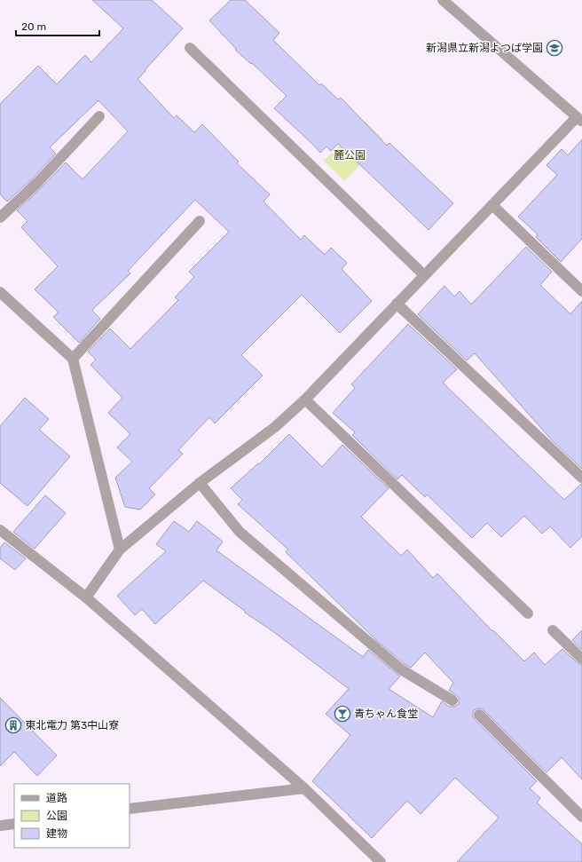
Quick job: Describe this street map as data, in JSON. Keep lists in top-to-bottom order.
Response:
{
  "parks": ["麓公園"],
  "places": {
    "school or university": ["新潟県立新潟よつば学園"],
    "bar": ["青ちゃん食堂"],
    "building": ["東北電力 第3中山寮"]
  },
  "legend": ["道路", "公園", "建物"],
  "scale_bar": "20 m"
}
